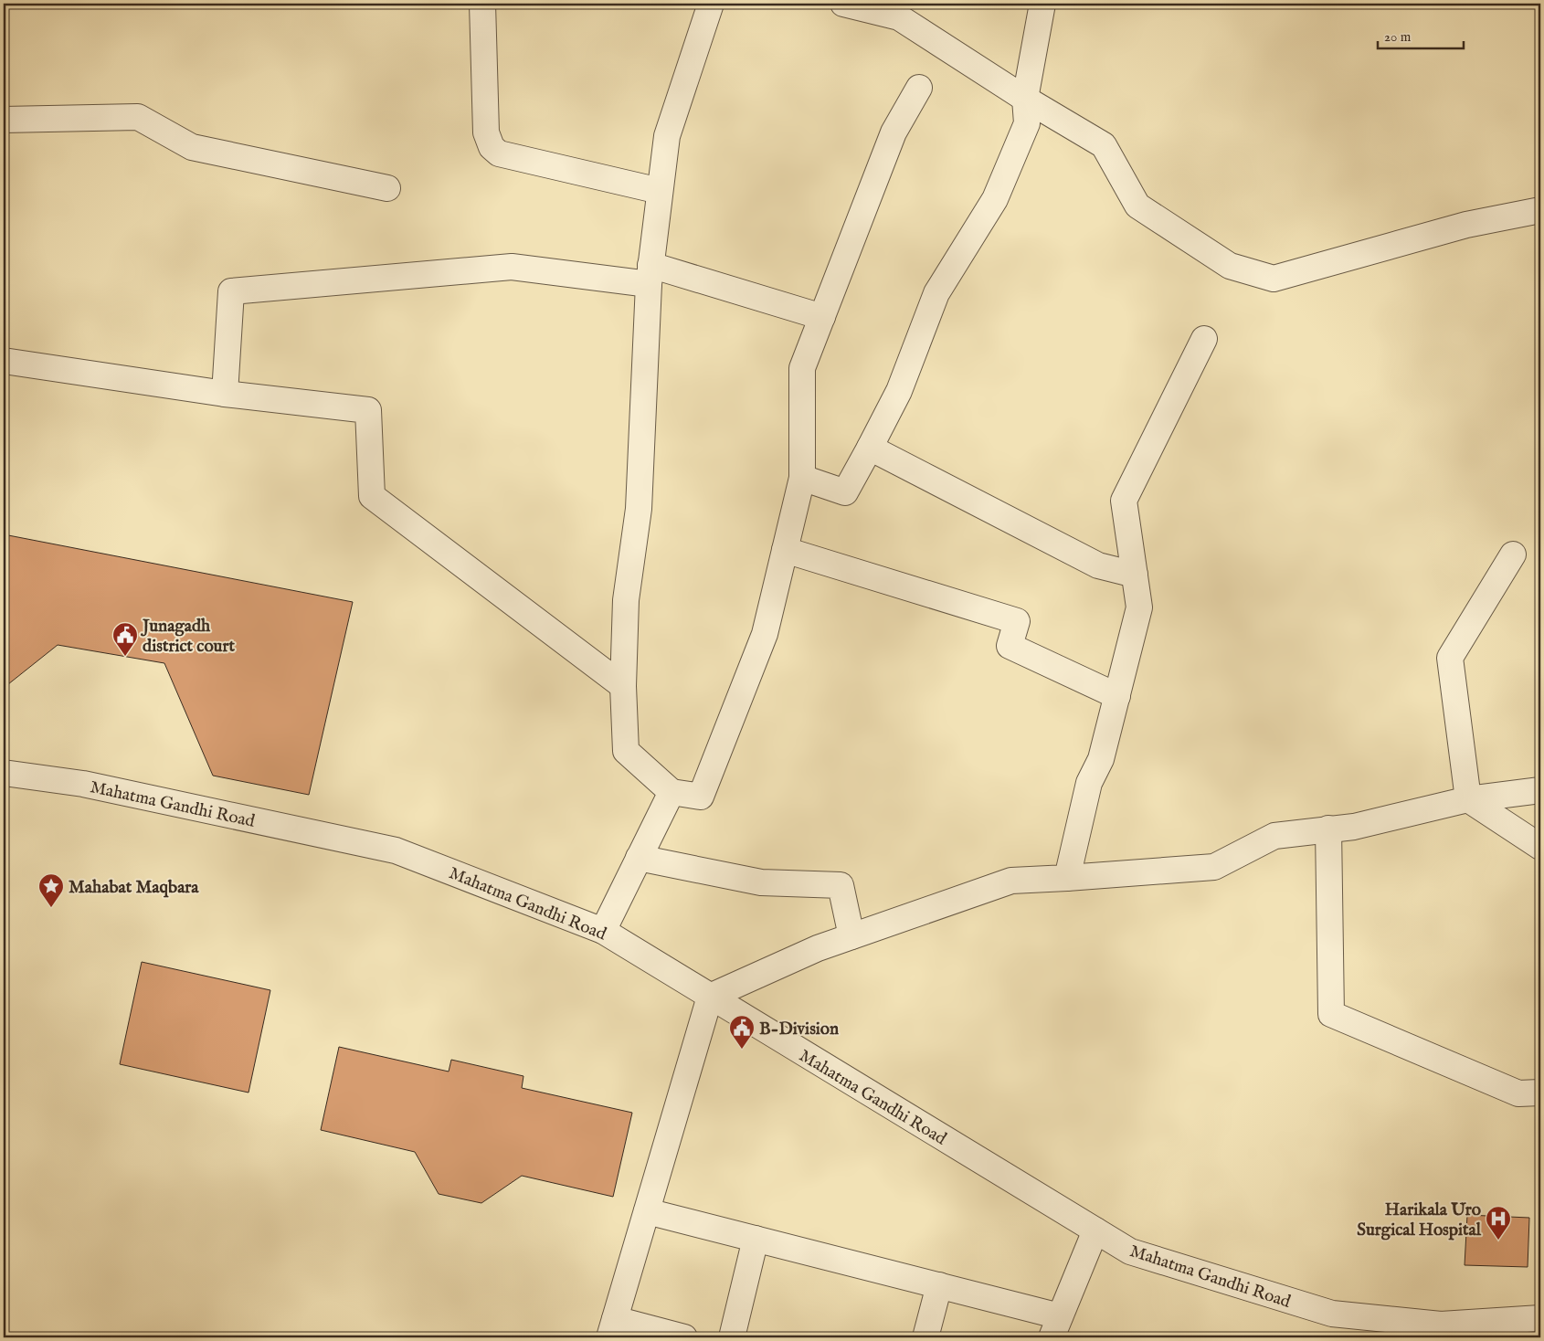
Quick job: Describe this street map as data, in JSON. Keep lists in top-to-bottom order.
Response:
{
  "streets": {
    "street": ["Mahatma Gandhi Road"]
  },
  "places": {
    "public building": ["Junagadh district court", "B-Division"],
    "place": ["Mahabat Maqbara"],
    "hospital": ["Harikala Uro Surgical Hospital"]
  },
  "scale_bar": "20 m"
}
